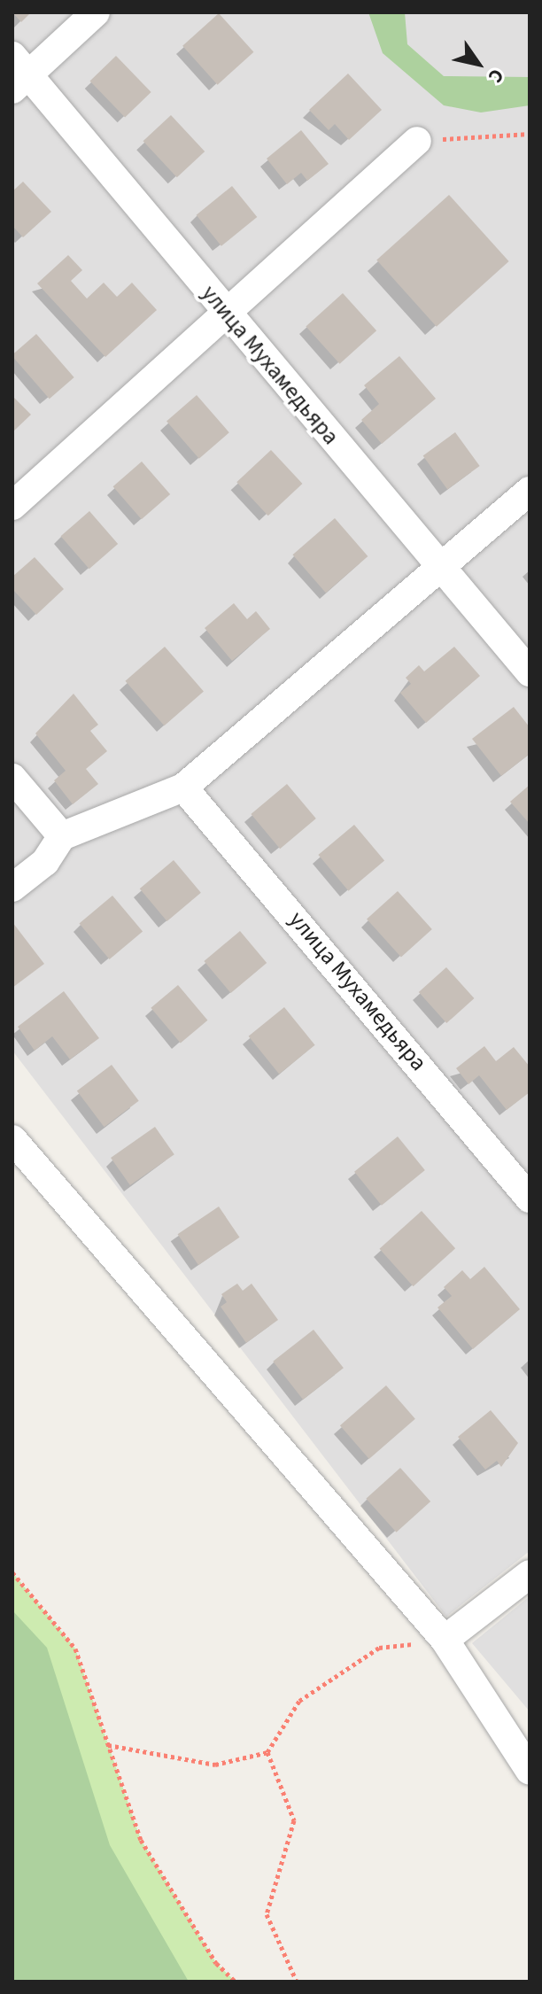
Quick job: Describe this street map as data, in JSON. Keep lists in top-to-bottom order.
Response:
{
  "streets": {
    "street": ["улица Мухамедьяра"]
  },
  "north": "bottom right"
}
